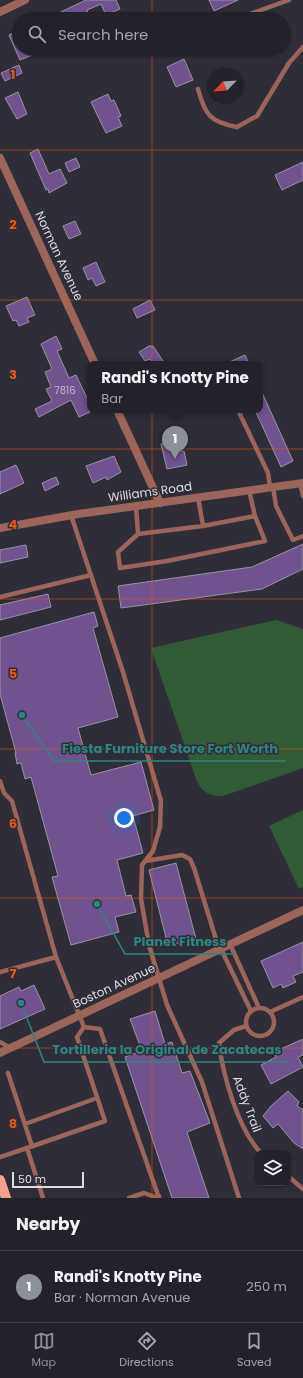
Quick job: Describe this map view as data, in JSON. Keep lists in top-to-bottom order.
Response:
{
  "streets": {
    "street": ["Norman Avenue", "Williams Road", "Boston Avenue"],
    "lane": ["Addy Trail"]
  },
  "places": ["Fiesta Furniture Store Fort Worth", "Planet Fitness", "Tortilleria la Original de Zacatecas"],
  "house_numbers": ["7816"],
  "scale_bar": "50 m",
  "north": "bottom left",
  "page": {
    "search": "Search here",
    "popup": ["Randi's Knotty Pine", "Bar"],
    "pins": "1",
    "scale": "50 m",
    "heading": "Nearby",
    "list": [
      {
        "mark": "1",
        "name": "Randi's Knotty Pine",
        "note": "Bar · Norman Avenue",
        "value": "250 m"
      }
    ],
    "nav": ["Map", "Directions", "Saved"]
  },
  "grid": {
    "rows": [
      "1",
      "2",
      "3",
      "4",
      "5",
      "6",
      "7",
      "8"
    ]
  }
}
